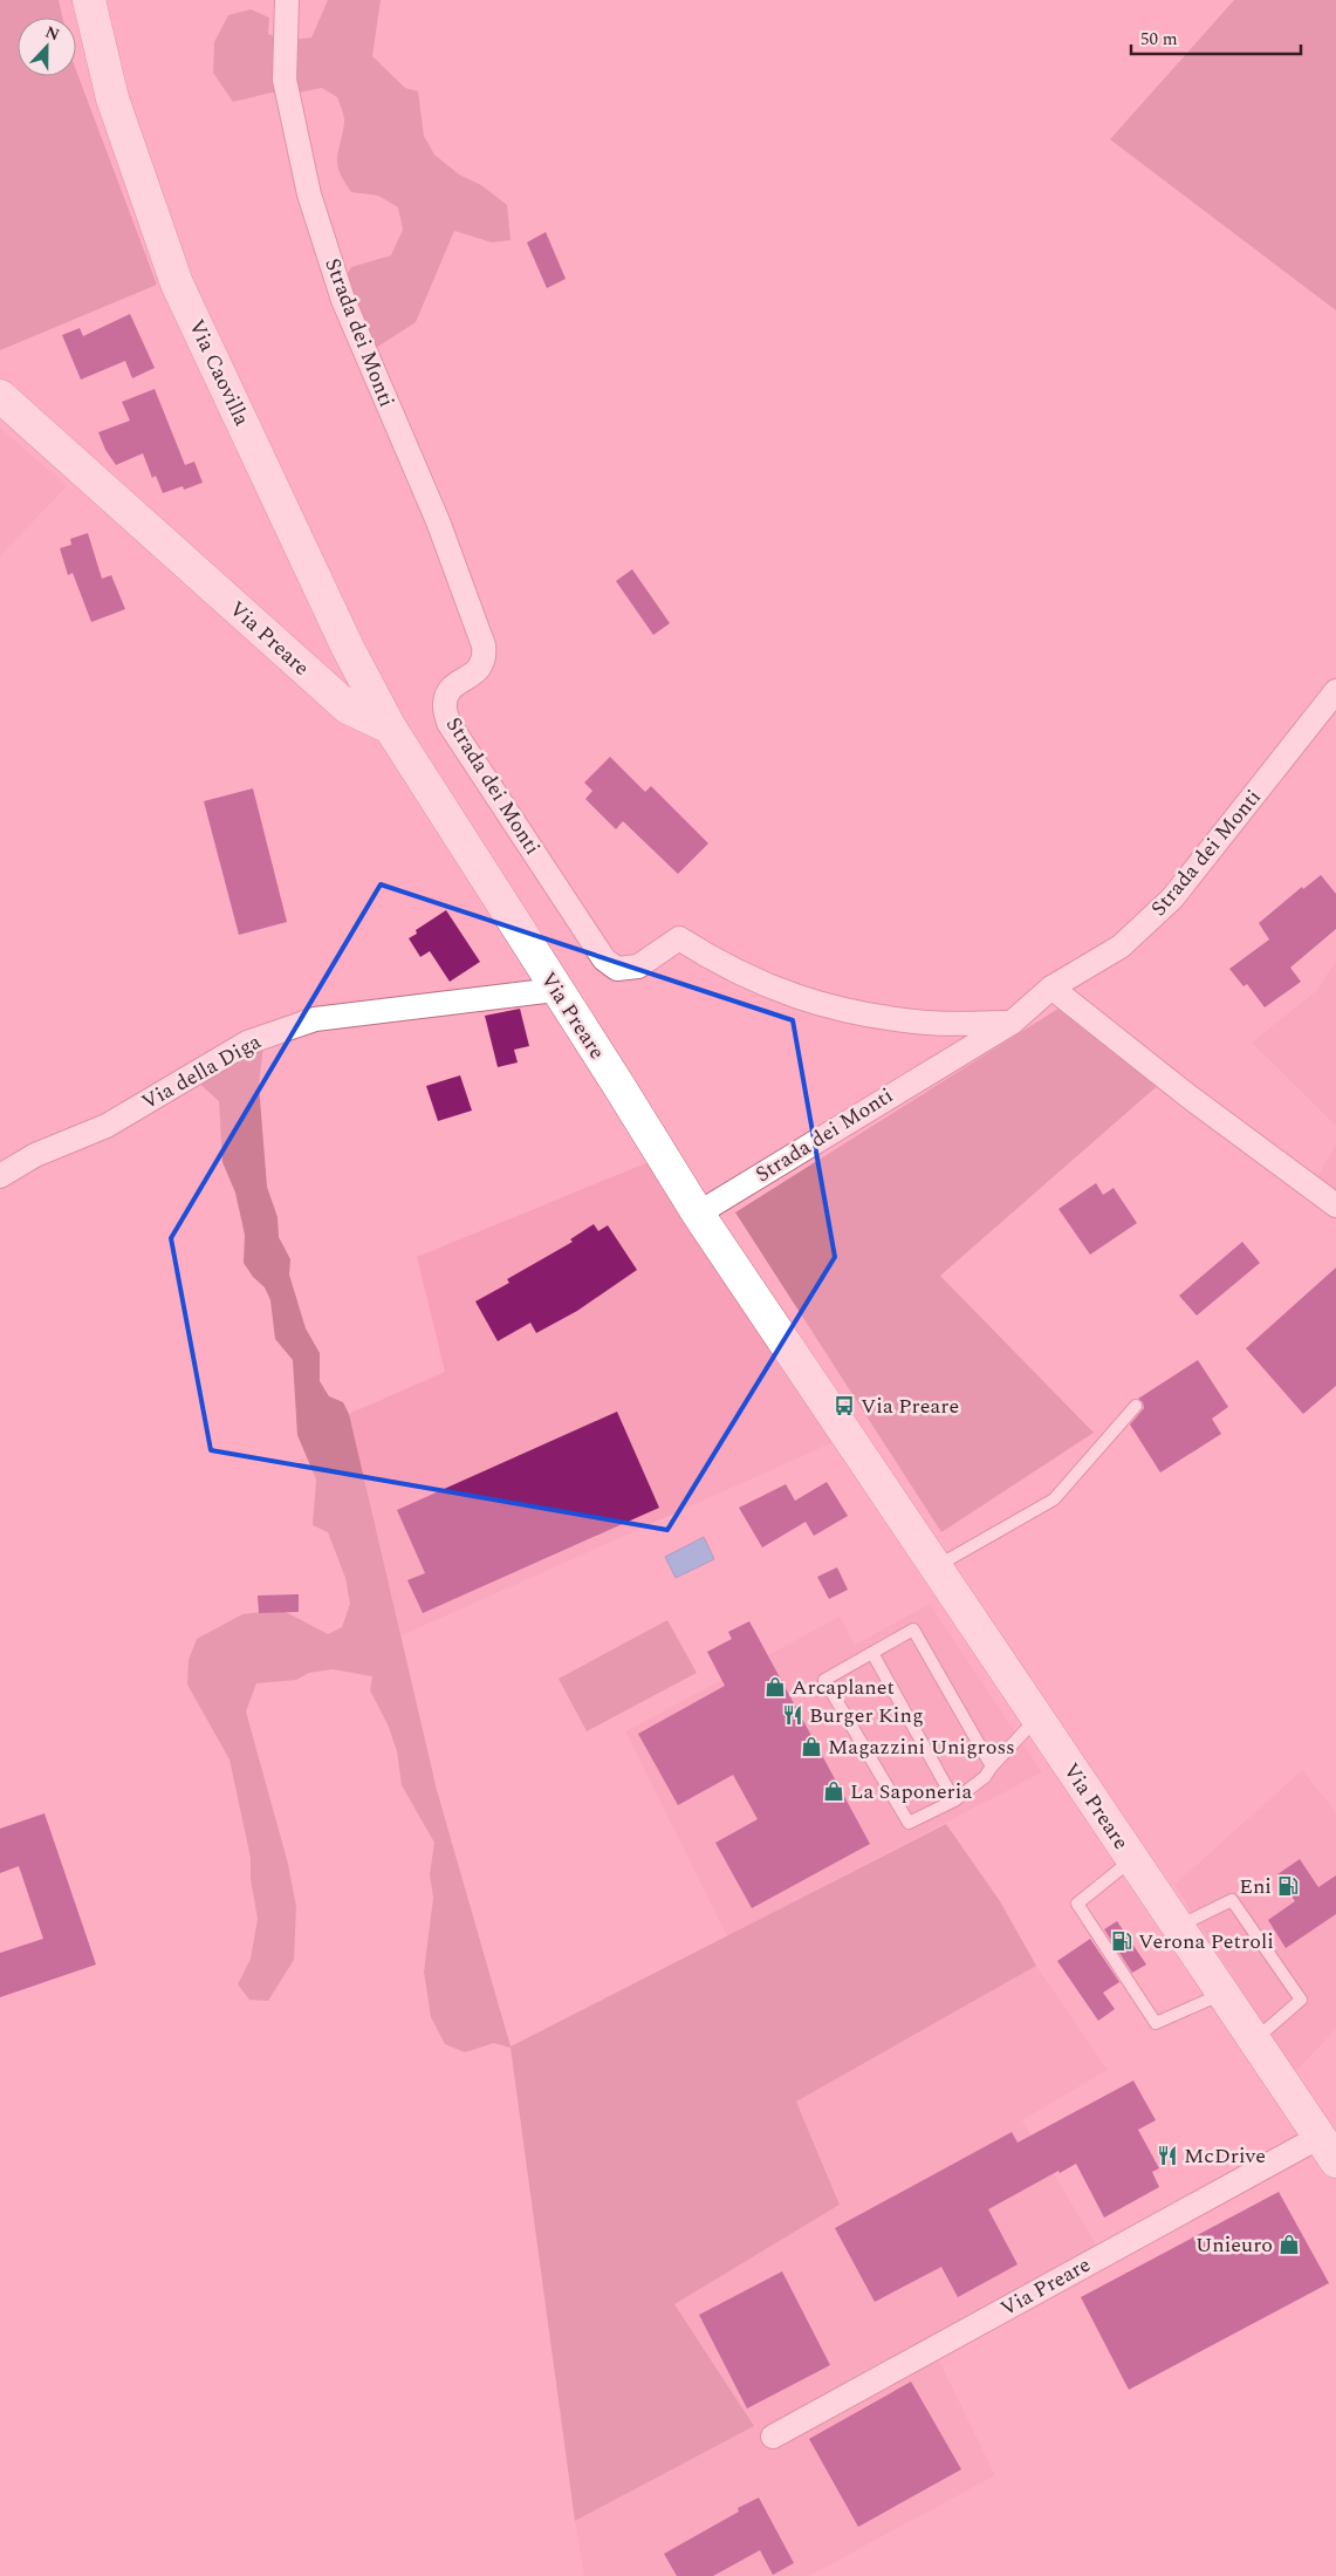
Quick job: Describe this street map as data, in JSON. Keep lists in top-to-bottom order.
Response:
{
  "streets": {
    "main road": ["Via Caovilla", "Via Preare"],
    "street": ["Strada dei Monti", "Via della Diga"]
  },
  "crossings": [
    ["Strada dei Monti", "Via Preare"],
    ["Via Caovilla", "Via Preare"],
    ["Via Preare", "Via della Diga"]
  ],
  "places": {
    "bus stop": ["Via Preare"],
    "shop": [
      "Arcaplanet",
      "Magazzini Unigross",
      "La Saponeria",
      "Unieuro"
    ],
    "restaurant": ["Burger King", "McDrive"],
    "fuel station": ["Eni", "Verona Petroli"]
  },
  "scale_bar": "50 m",
  "north": "top"
}
